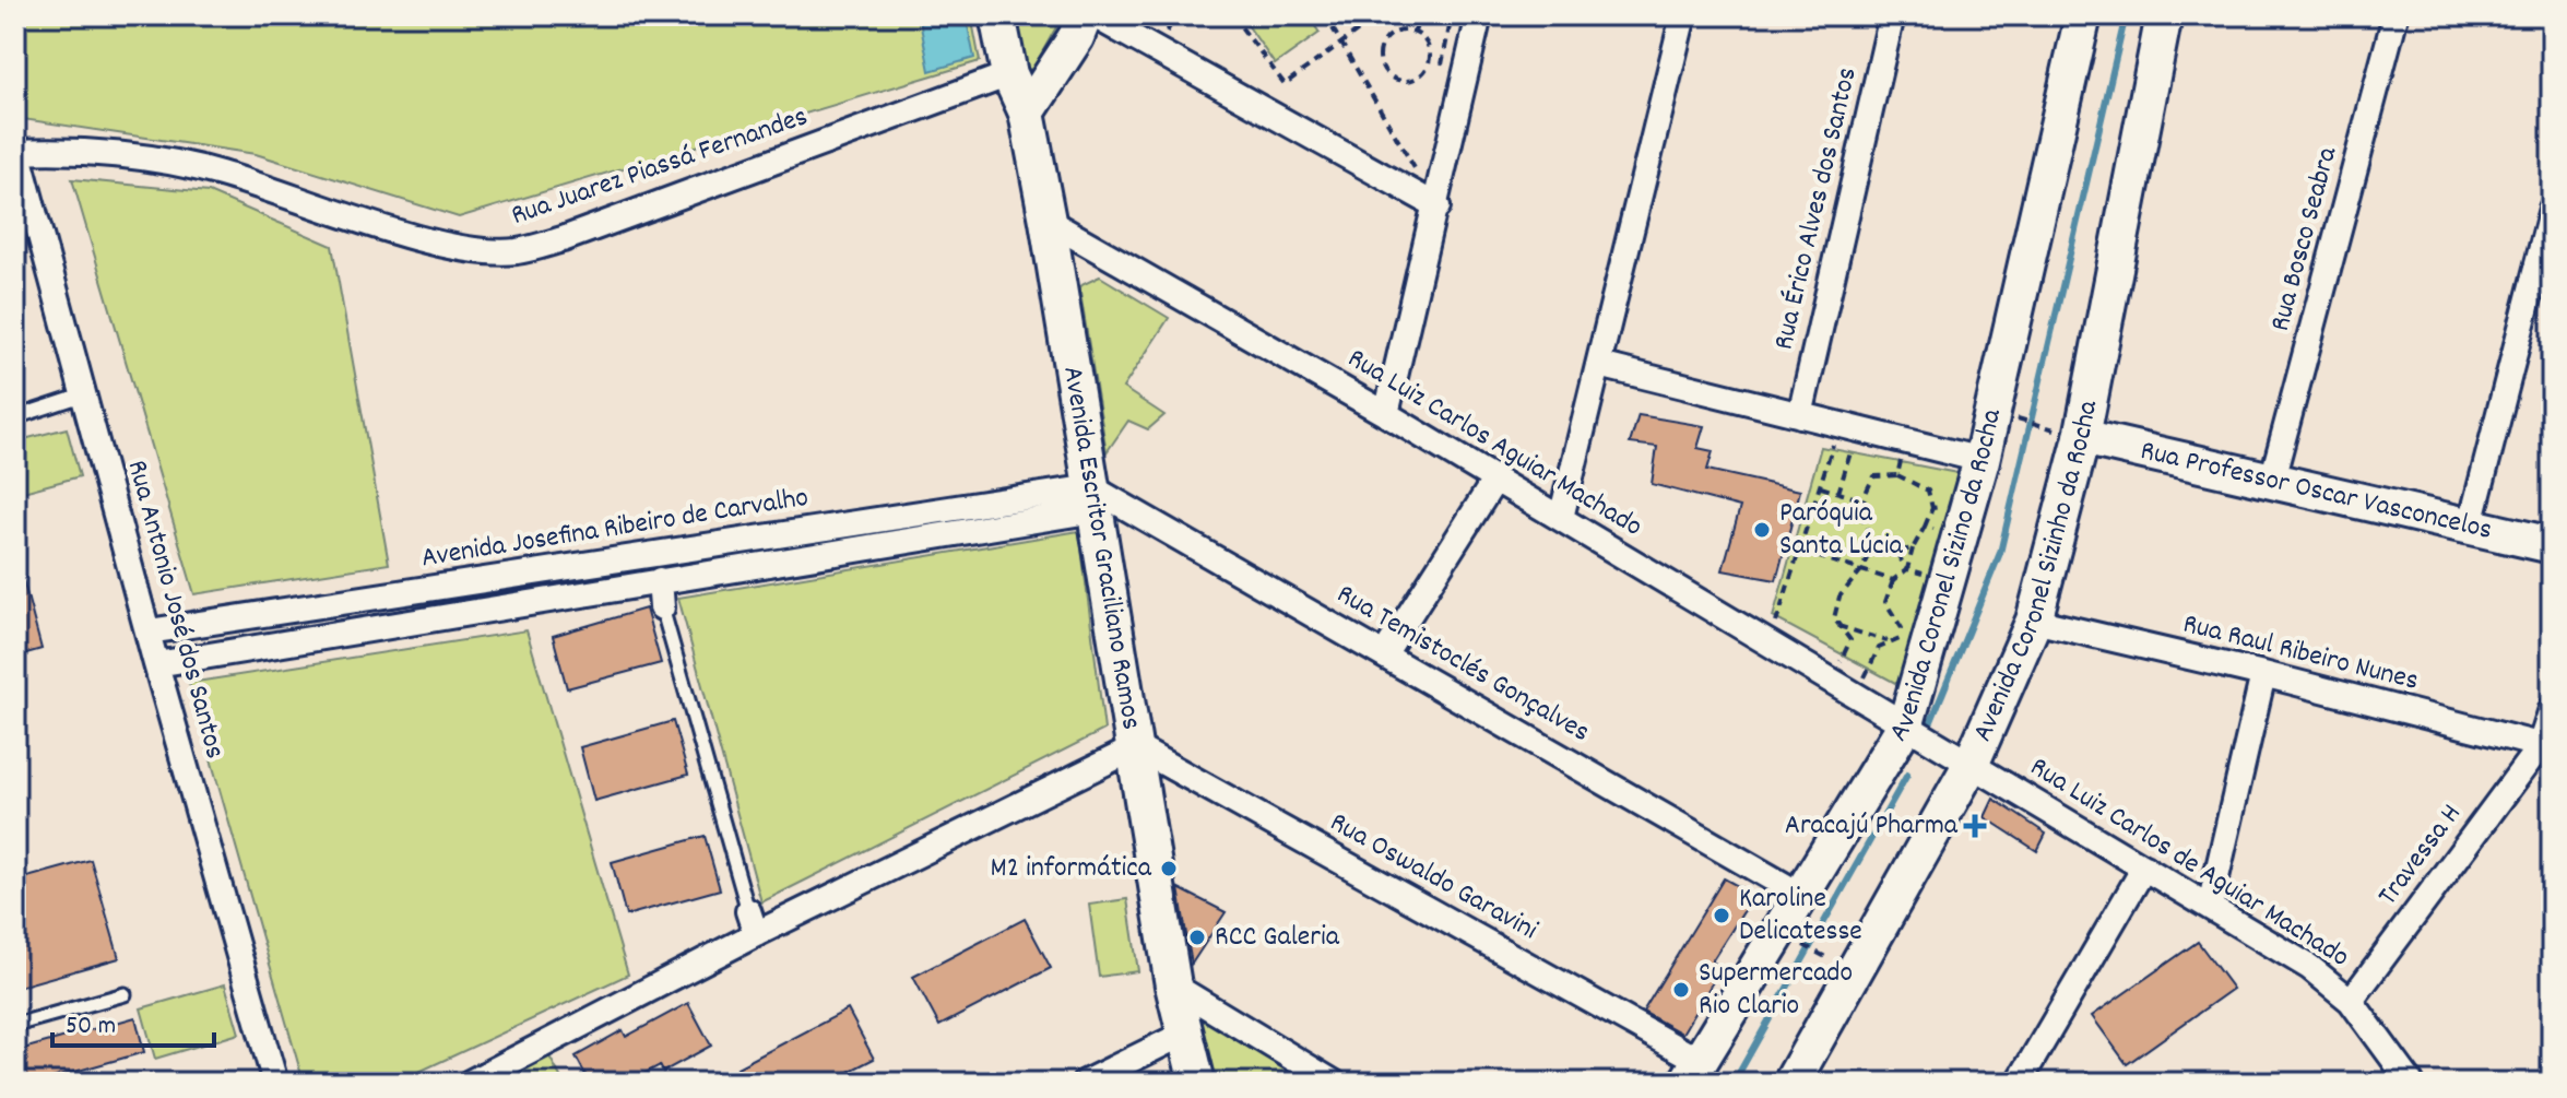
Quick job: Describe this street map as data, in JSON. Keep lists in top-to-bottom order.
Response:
{
  "streets": {
    "street": [
      "Rua Juarez Piassá Fernandes",
      "Rua Érico Alves dos Santos",
      "Rua Bosco Seabra",
      "Rua Luiz Carlos Aguiar Machado",
      "Rua Professor Oscar Vasconcelos",
      "Avenida Josefina Ribeiro de Carvalho",
      "Avenida Escritor Graciliano Ramos",
      "Avenida Coronel Sizinho da Rocha",
      "Avenida Coronel Sizino da Rocha",
      "Rua Antonio José dos Santos",
      "Rua Raul Ribeiro Nunes",
      "Rua Temistoclés Gonçalves",
      "Travessa H",
      "Rua Luiz Carlos de Aguiar Machado",
      "Rua Oswaldo Garavini"
    ]
  },
  "crossings": [
    ["Rua Juarez Piassá Fernandes", "Avenida Escritor Graciliano Ramos"],
    ["Rua Juarez Piassá Fernandes", "Rua Antonio José dos Santos"],
    ["Rua Bosco Seabra", "Rua Professor Oscar Vasconcelos"],
    ["Rua Luiz Carlos Aguiar Machado", "Avenida Escritor Graciliano Ramos"],
    ["Rua Luiz Carlos Aguiar Machado", "Avenida Coronel Sizino da Rocha"],
    ["Rua Luiz Carlos Aguiar Machado", "Rua Luiz Carlos de Aguiar Machado"],
    ["Rua Professor Oscar Vasconcelos", "Avenida Coronel Sizinho da Rocha"],
    ["Avenida Josefina Ribeiro de Carvalho", "Avenida Escritor Graciliano Ramos"],
    ["Avenida Josefina Ribeiro de Carvalho", "Rua Antonio José dos Santos"],
    ["Avenida Josefina Ribeiro de Carvalho", "Rua Temistoclés Gonçalves"],
    ["Avenida Escritor Graciliano Ramos", "Rua Temistoclés Gonçalves"],
    ["Avenida Escritor Graciliano Ramos", "Rua Oswaldo Garavini"],
    ["Avenida Coronel Sizinho da Rocha", "Rua Raul Ribeiro Nunes"],
    ["Avenida Coronel Sizinho da Rocha", "Rua Luiz Carlos de Aguiar Machado"],
    ["Avenida Coronel Sizino da Rocha", "Rua Temistoclés Gonçalves"],
    ["Avenida Coronel Sizino da Rocha", "Rua Luiz Carlos de Aguiar Machado"],
    ["Avenida Coronel Sizino da Rocha", "Rua Oswaldo Garavini"],
    ["Rua Raul Ribeiro Nunes", "Travessa H"],
    ["Travessa H", "Rua Luiz Carlos de Aguiar Machado"]
  ],
  "places": {
    "other": [
      "Paróquia Santa Lúcia",
      "M2 informática",
      "Karoline Delicatesse",
      "RCC Galeria",
      "Supermercado Rio Clario"
    ],
    "health": ["Aracajú Pharma"]
  },
  "scale_bar": "50 m"
}
